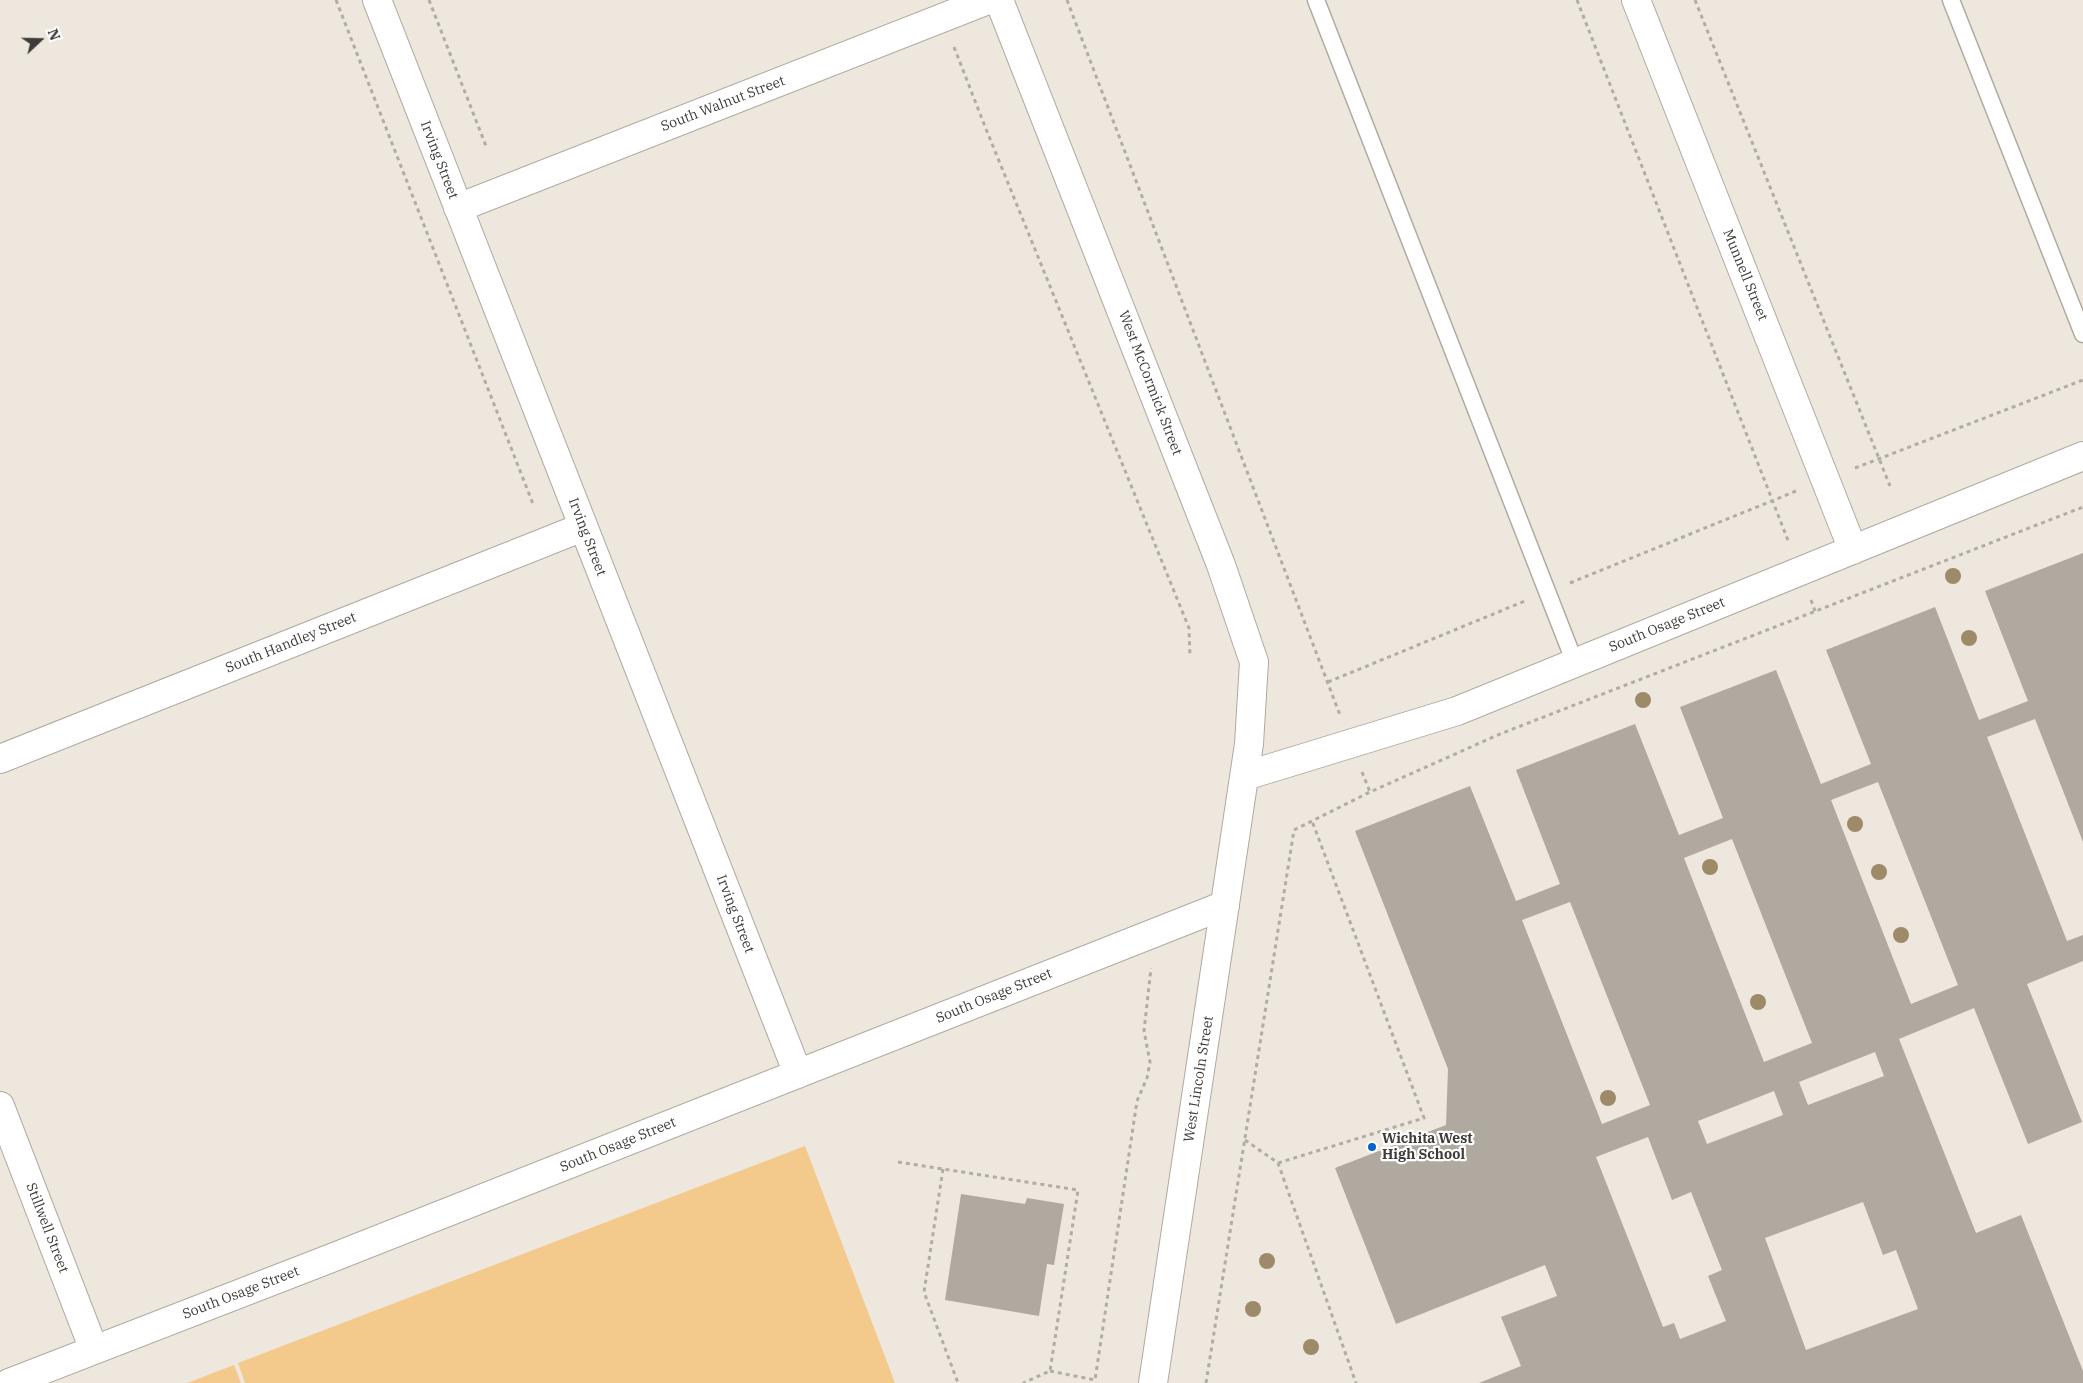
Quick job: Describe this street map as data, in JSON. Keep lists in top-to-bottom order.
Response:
{
  "streets": {
    "street": [
      "South Walnut Street",
      "Irving Street",
      "Munnell Street",
      "West McCormick Street",
      "South Osage Street",
      "South Handley Street",
      "West Lincoln Street",
      "Stillwell Street"
    ]
  },
  "crossings": [
    ["South Walnut Street", "Irving Street"],
    ["Irving Street", "South Osage Street"],
    ["Irving Street", "South Handley Street"],
    ["Munnell Street", "South Osage Street"],
    ["West McCormick Street", "South Osage Street"],
    ["West McCormick Street", "West Lincoln Street"],
    ["South Osage Street", "West Lincoln Street"],
    ["South Osage Street", "Stillwell Street"]
  ],
  "places": ["Wichita West High School"],
  "north": "right"
}
